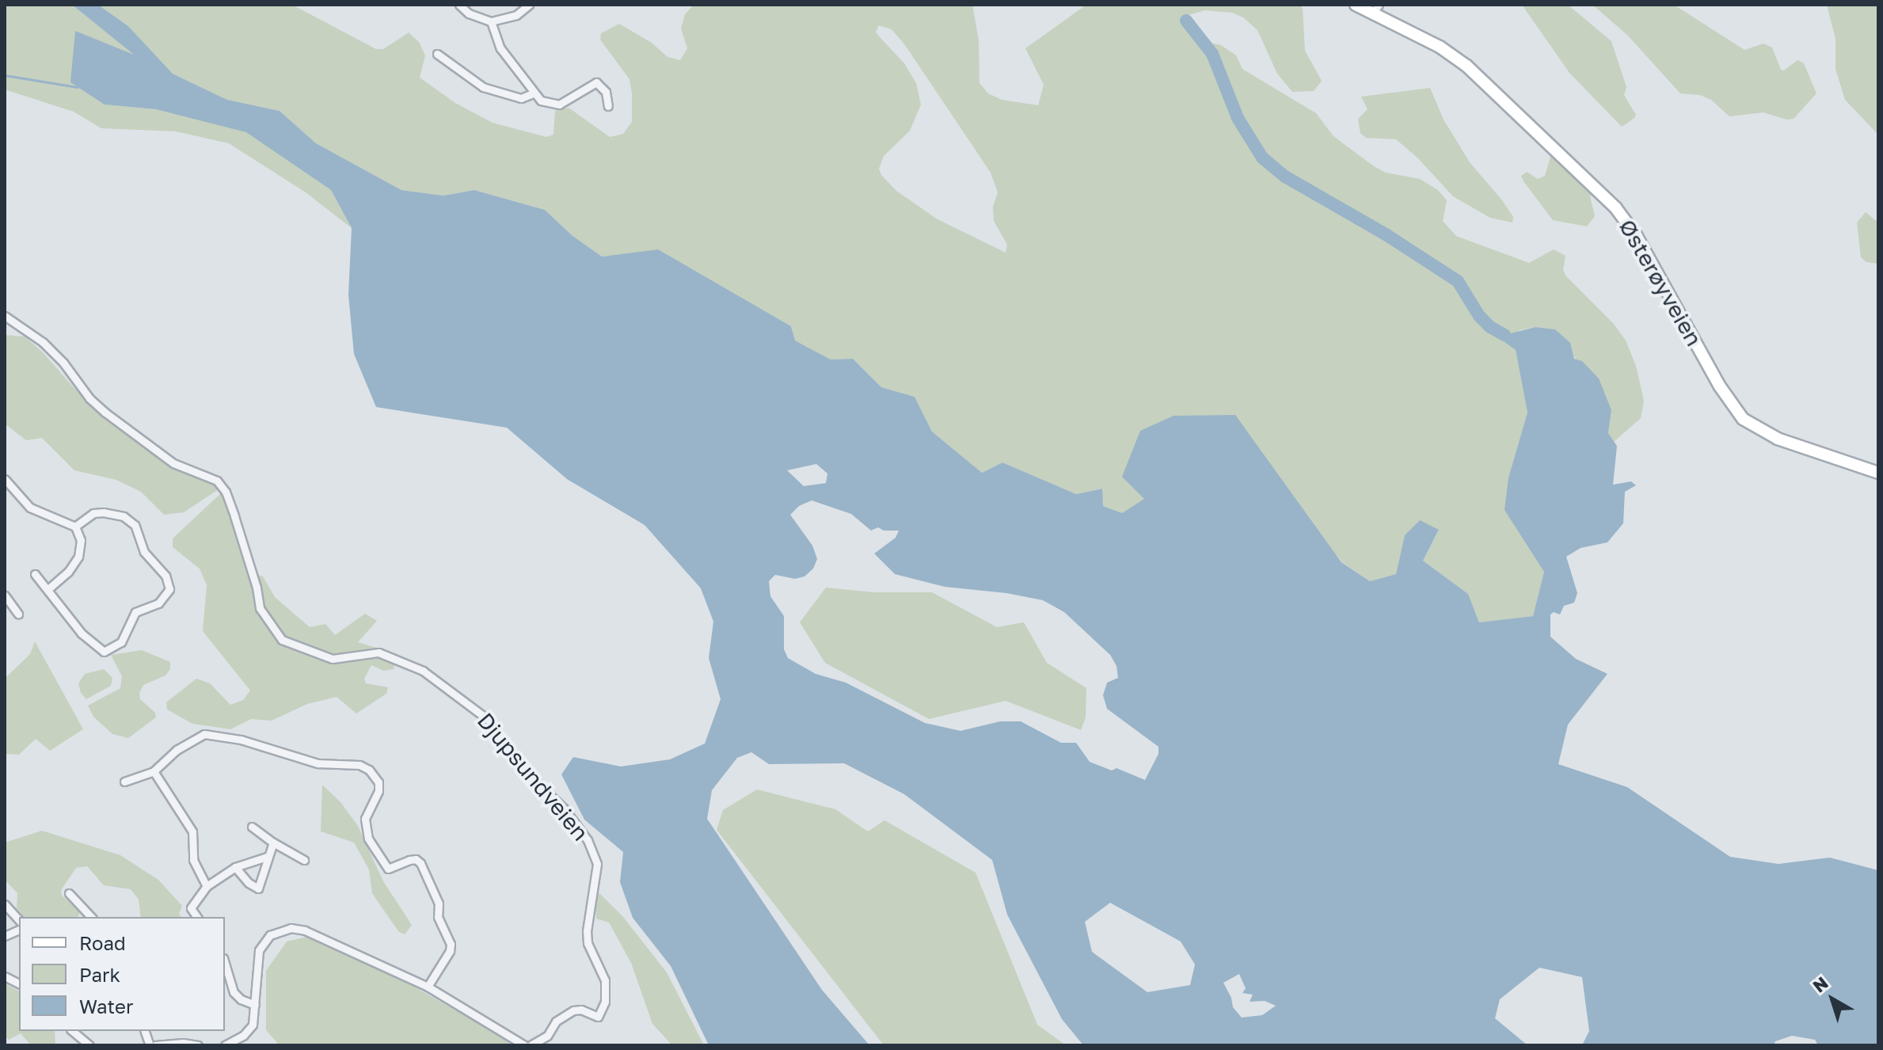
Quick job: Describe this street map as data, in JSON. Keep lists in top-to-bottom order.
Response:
{
  "streets": {
    "main road": ["Østerøyveien"],
    "street": ["Djupsundveien"]
  },
  "legend": ["Road", "Park", "Water"],
  "north": "top left"
}
